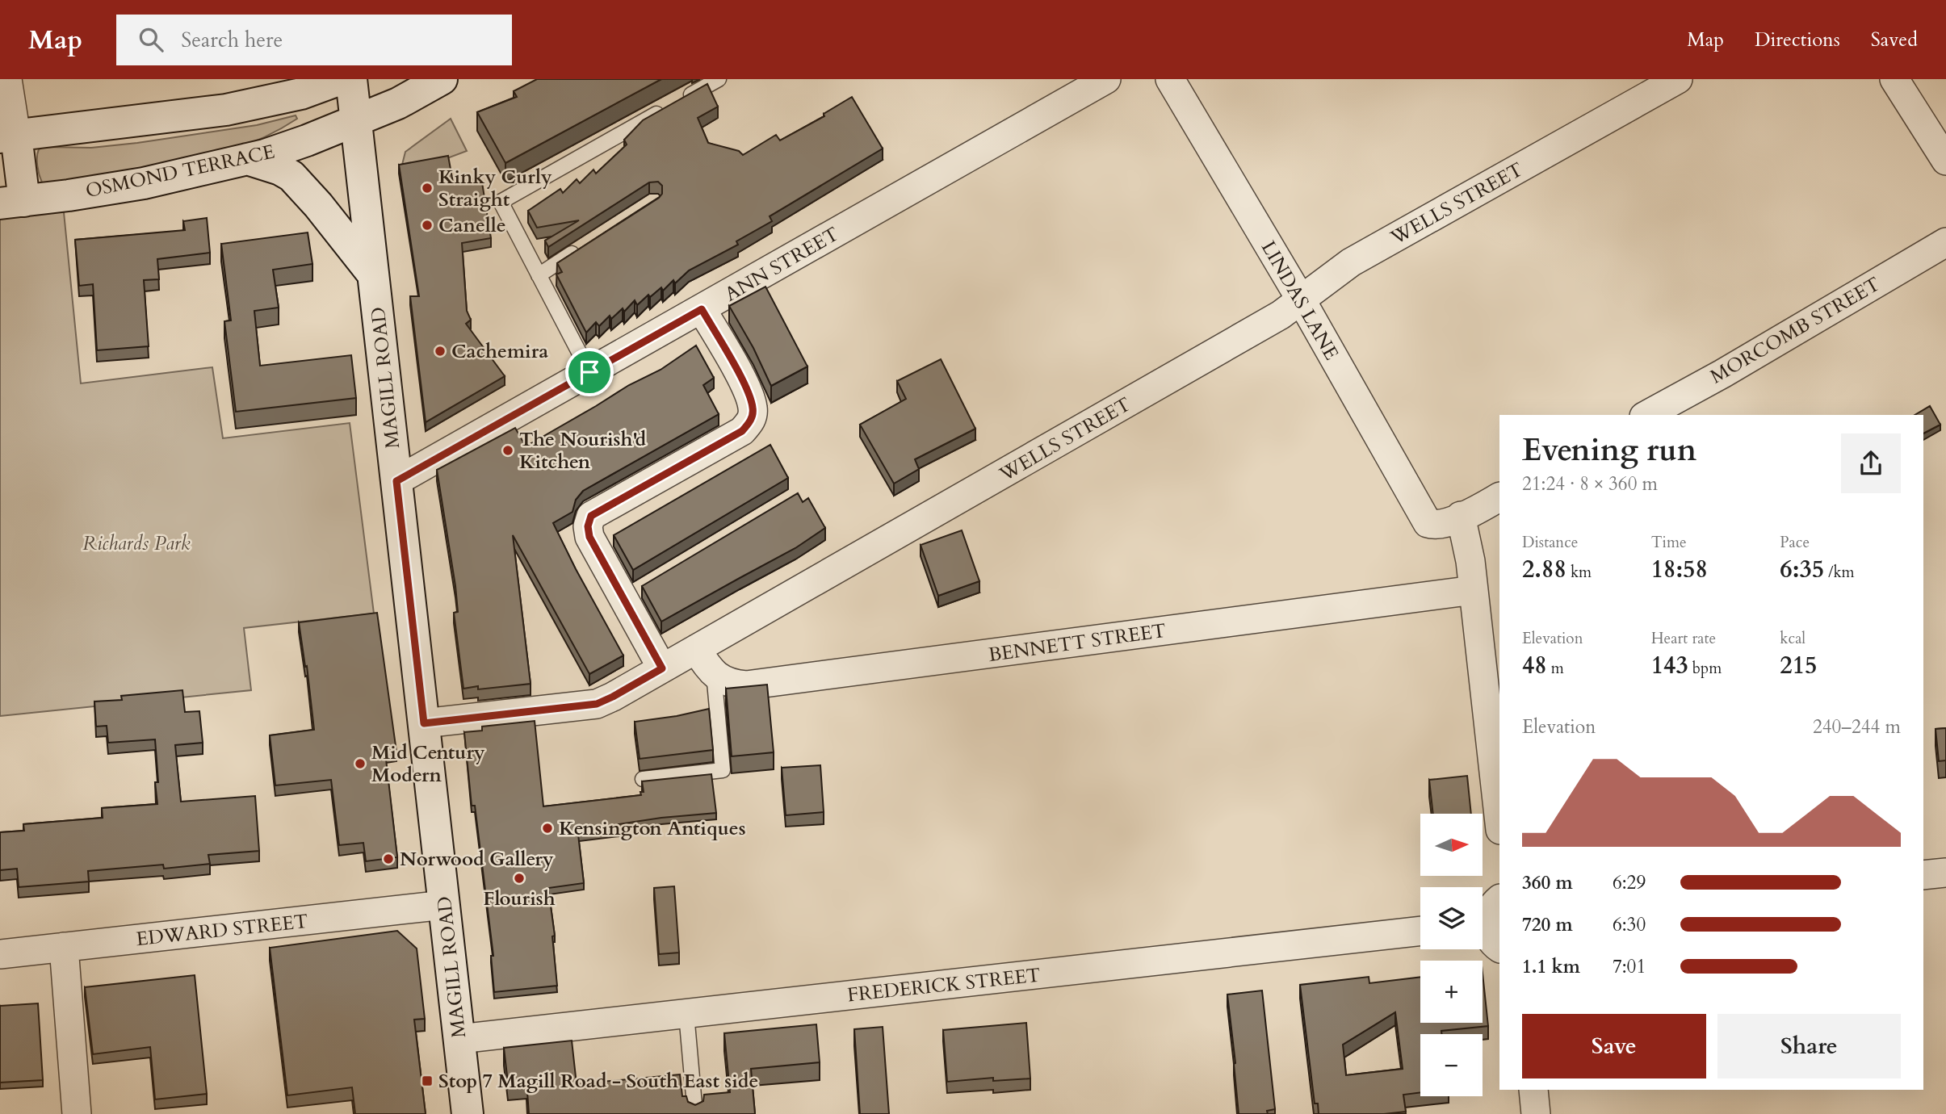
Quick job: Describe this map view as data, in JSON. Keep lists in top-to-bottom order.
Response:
{
  "streets": {
    "main road": ["OSMOND TERRACE", "MAGILL ROAD"],
    "street": [
      "WELLS STREET",
      "ANN STREET",
      "LINDAS LANE",
      "MORCOMB STREET",
      "BENNETT STREET",
      "EDWARD STREET",
      "FREDERICK STREET"
    ]
  },
  "crossings": [
    ["OSMOND TERRACE", "MAGILL ROAD"],
    ["WELLS STREET", "LINDAS LANE"],
    ["WELLS STREET", "MAGILL ROAD"],
    ["WELLS STREET", "BENNETT STREET"],
    ["ANN STREET", "MAGILL ROAD"],
    ["MAGILL ROAD", "EDWARD STREET"],
    ["MAGILL ROAD", "FREDERICK STREET"]
  ],
  "parks": ["Richards Park"],
  "places": {
    "other": [
      "Kinky Curly Straight",
      "Canelle",
      "Cachemira",
      "The Nourish'd Kitchen",
      "Mid Century Modern",
      "Kensington Antiques",
      "Norwood Gallery",
      "Flourish"
    ],
    "transit": ["Stop 7 Magill Road - South East side"]
  },
  "north": "right",
  "page": {
    "header": "Map",
    "search": "Search here",
    "nav": ["Map", "Directions", "Saved"],
    "heading": ["Evening run", "21:24 · 8 × 360 m"],
    "stats": [
      ["Distance", "2.88 km"],
      ["Time", "18:58"],
      ["Pace", "6:35 /km"],
      ["Elevation", "48 m"],
      ["Heart rate", "143 bpm"],
      ["kcal", "215"]
    ],
    "chart": ["Elevation", "240–244 m"],
    "map_buttons": ["+", "−"],
    "list": [
      {
        "name": "360 m",
        "note": "6:29"
      },
      {
        "name": "720 m",
        "note": "6:30"
      },
      {
        "name": "1.1 km",
        "note": "7:01"
      }
    ],
    "buttons": ["Save", "Share"]
  }
}
